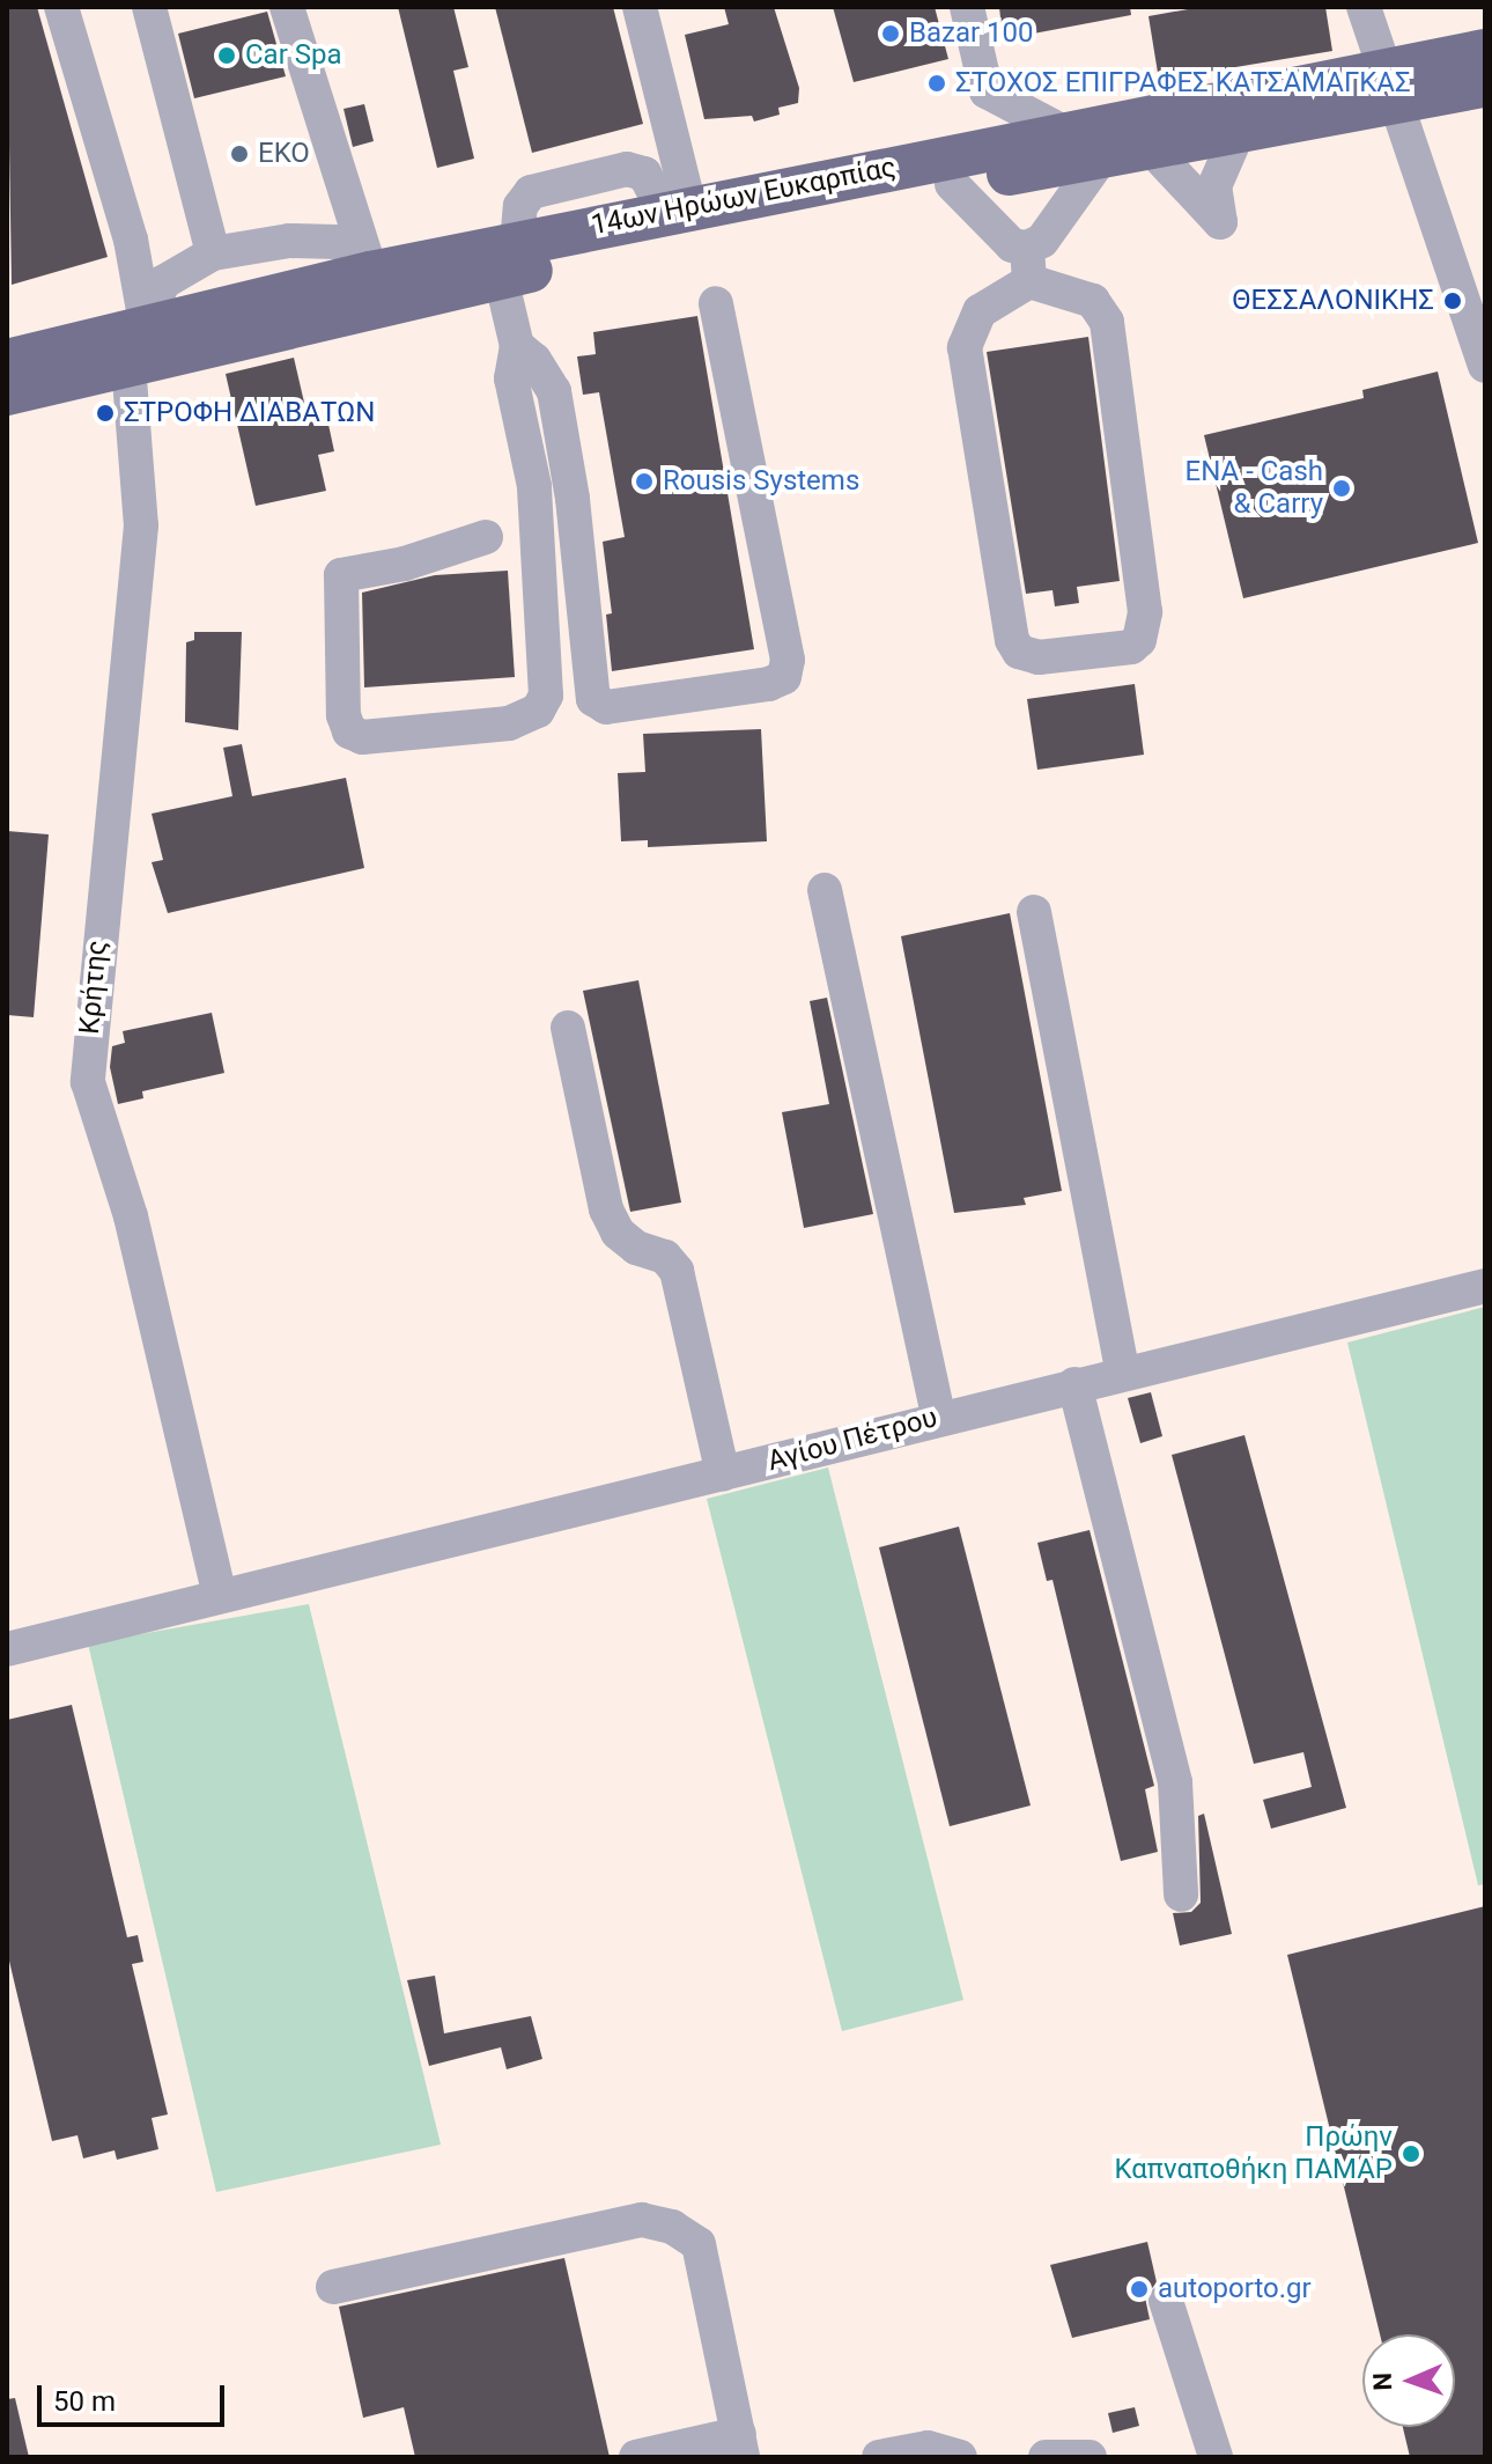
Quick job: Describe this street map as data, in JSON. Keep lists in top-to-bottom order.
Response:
{
  "streets": {
    "main road": ["14ων Ηρώων Ευκαρπίας"],
    "street": ["Κρήτης", "Αγίου Πέτρου"]
  },
  "crossings": [
    ["14ων Ηρώων Ευκαρπίας", "Κρήτης"],
    ["Κρήτης", "Αγίου Πέτρου"]
  ],
  "places": [
    "Bazar 100",
    "Car Spa",
    "ΣΤΟΧΟΣ ΕΠΙΓΡΑΦΕΣ ΚΑΤΣΑΜΑΓΚΑΣ",
    "ΕΚΟ",
    "ΘΕΣΣΑΛΟΝΙΚΗΣ",
    "ΣΤΡΟΦΗ ΔΙΑΒΑΤΩΝ",
    "Rousis Systems",
    "ENA - Cash & Carry",
    "Πρώην Καπναποθήκη ΠΑΜΑΡ",
    "autoporto.gr"
  ],
  "scale_bar": "50 m",
  "north": "left"
}
